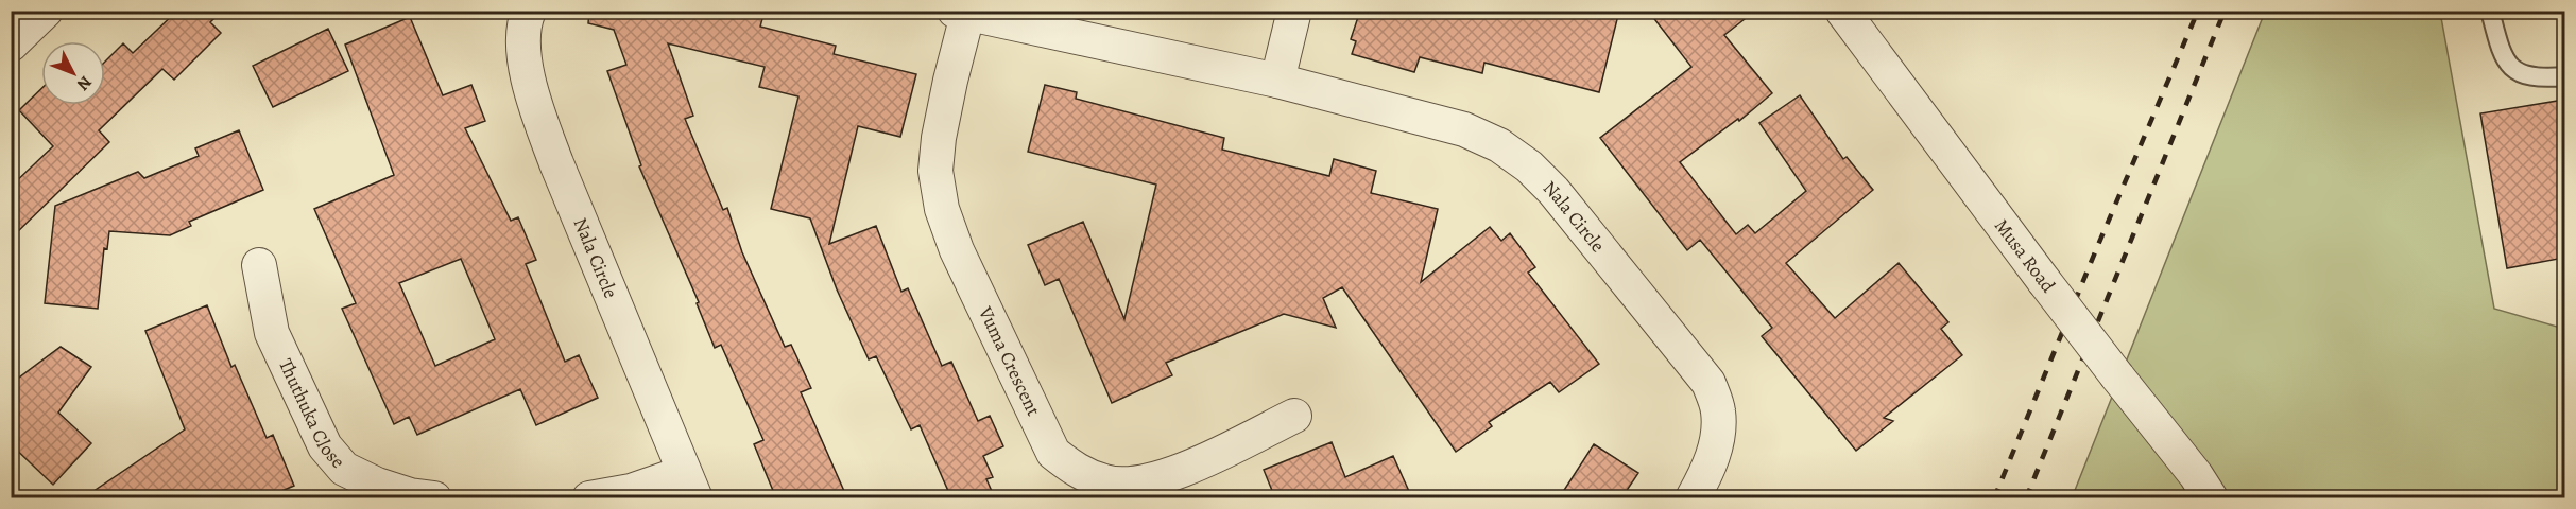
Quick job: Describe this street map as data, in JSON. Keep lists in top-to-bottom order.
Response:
{
  "streets": {
    "street": [
      "Nala Circle",
      "Musa Road",
      "Vuma Crescent",
      "Thuthuka Close"
    ]
  },
  "crossings": [
    ["Nala Circle", "Vuma Crescent"]
  ],
  "north": "bottom right"
}
